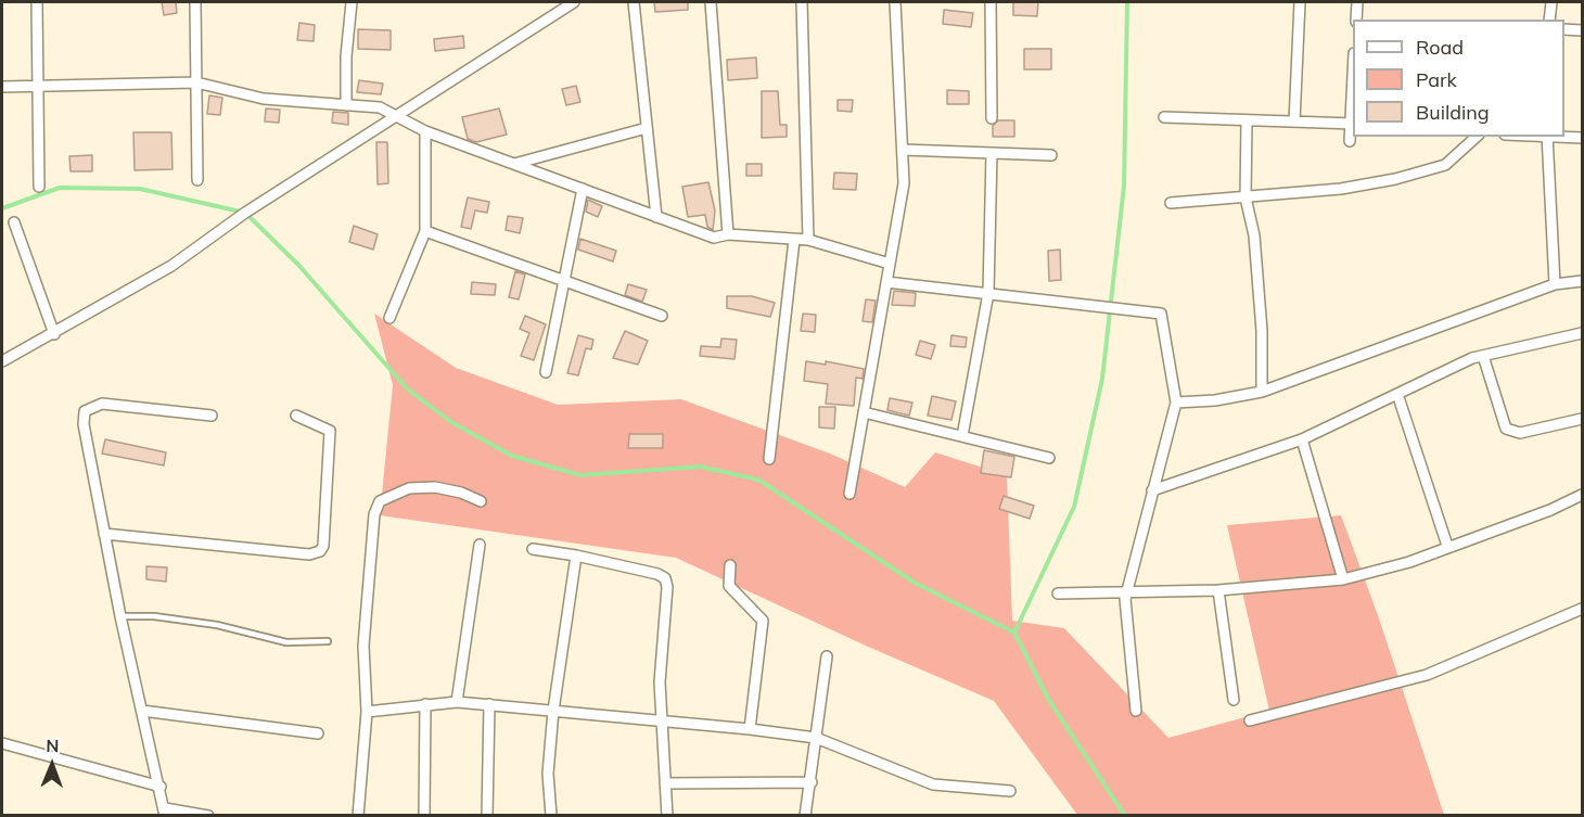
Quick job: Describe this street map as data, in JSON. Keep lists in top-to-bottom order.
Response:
{
  "legend": ["Road", "Park", "Building"],
  "north": "top"
}
